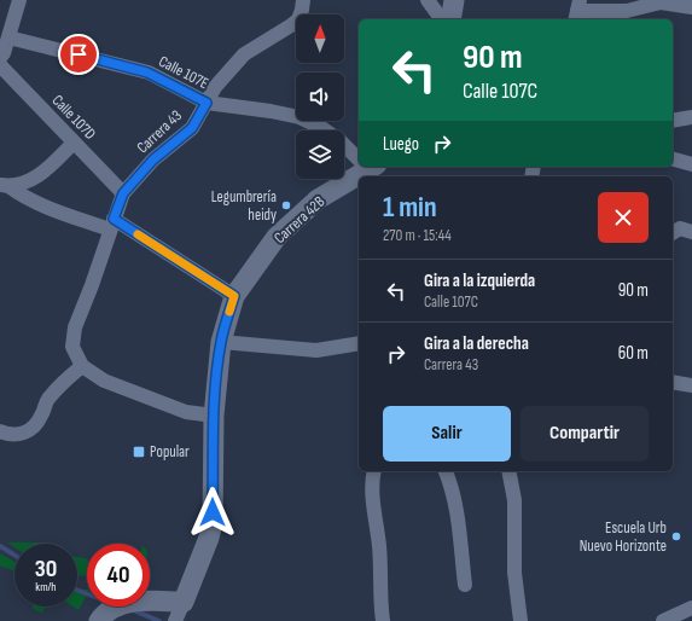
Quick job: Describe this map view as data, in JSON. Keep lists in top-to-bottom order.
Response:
{
  "streets": {
    "street": [
      "Calle 107E",
      "Calle 107D",
      "Carrera 43",
      "Carrera 42B"
    ]
  },
  "crossings": [
    ["Calle 107E", "Carrera 43"],
    ["Calle 107D", "Carrera 43"]
  ],
  "places": {
    "other": ["Legumbrería heidy", "Escuela Urb Nuevo Horizonte"],
    "transit": ["Popular"]
  },
  "north": "top",
  "page": {
    "turn": ["90 m", "Calle 107C"],
    "then": "Luego",
    "heading": ["1 min", "270 m · 15:44"],
    "list": [
      {
        "name": "Gira a la izquierda",
        "note": "Calle 107C",
        "value": "90 m"
      },
      {
        "name": "Gira a la derecha",
        "note": "Carrera 43",
        "value": "60 m"
      }
    ],
    "buttons": ["Salir", "Compartir"],
    "speed": "30 km/h",
    "limit": "40"
  }
}
